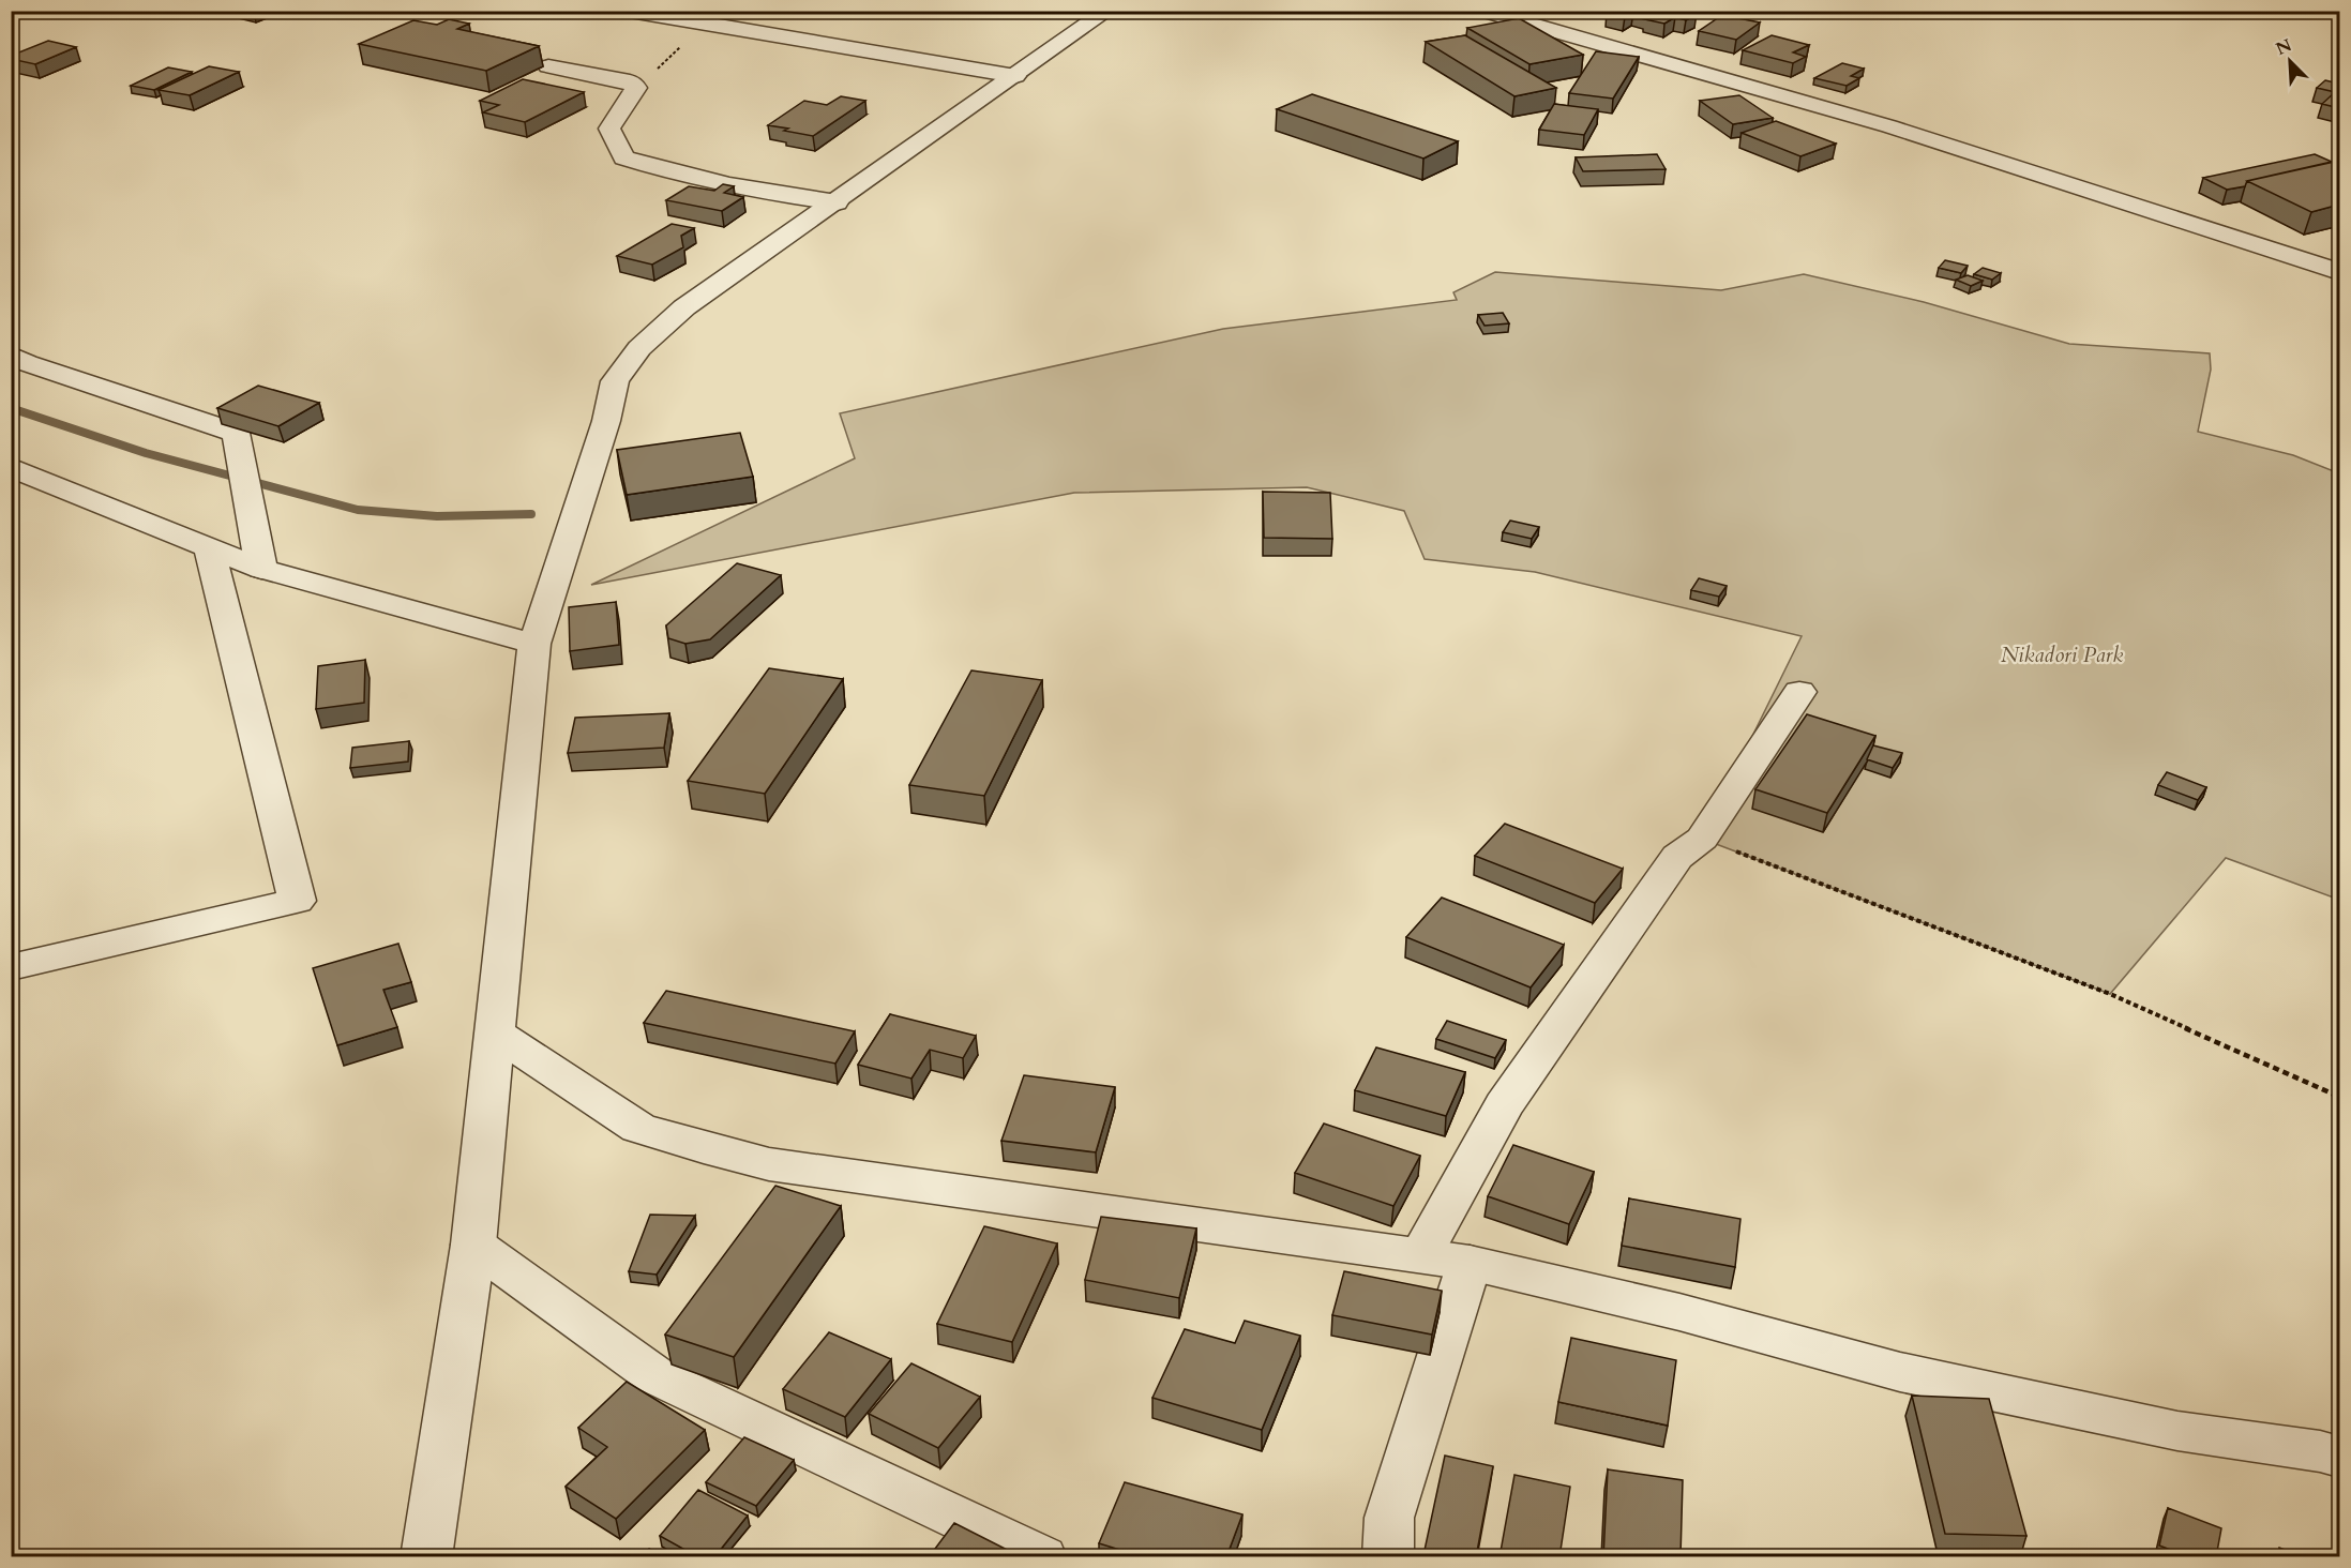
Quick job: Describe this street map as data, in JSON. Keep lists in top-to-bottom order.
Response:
{
  "parks": ["Nikadori Park"],
  "north": "top left"
}
